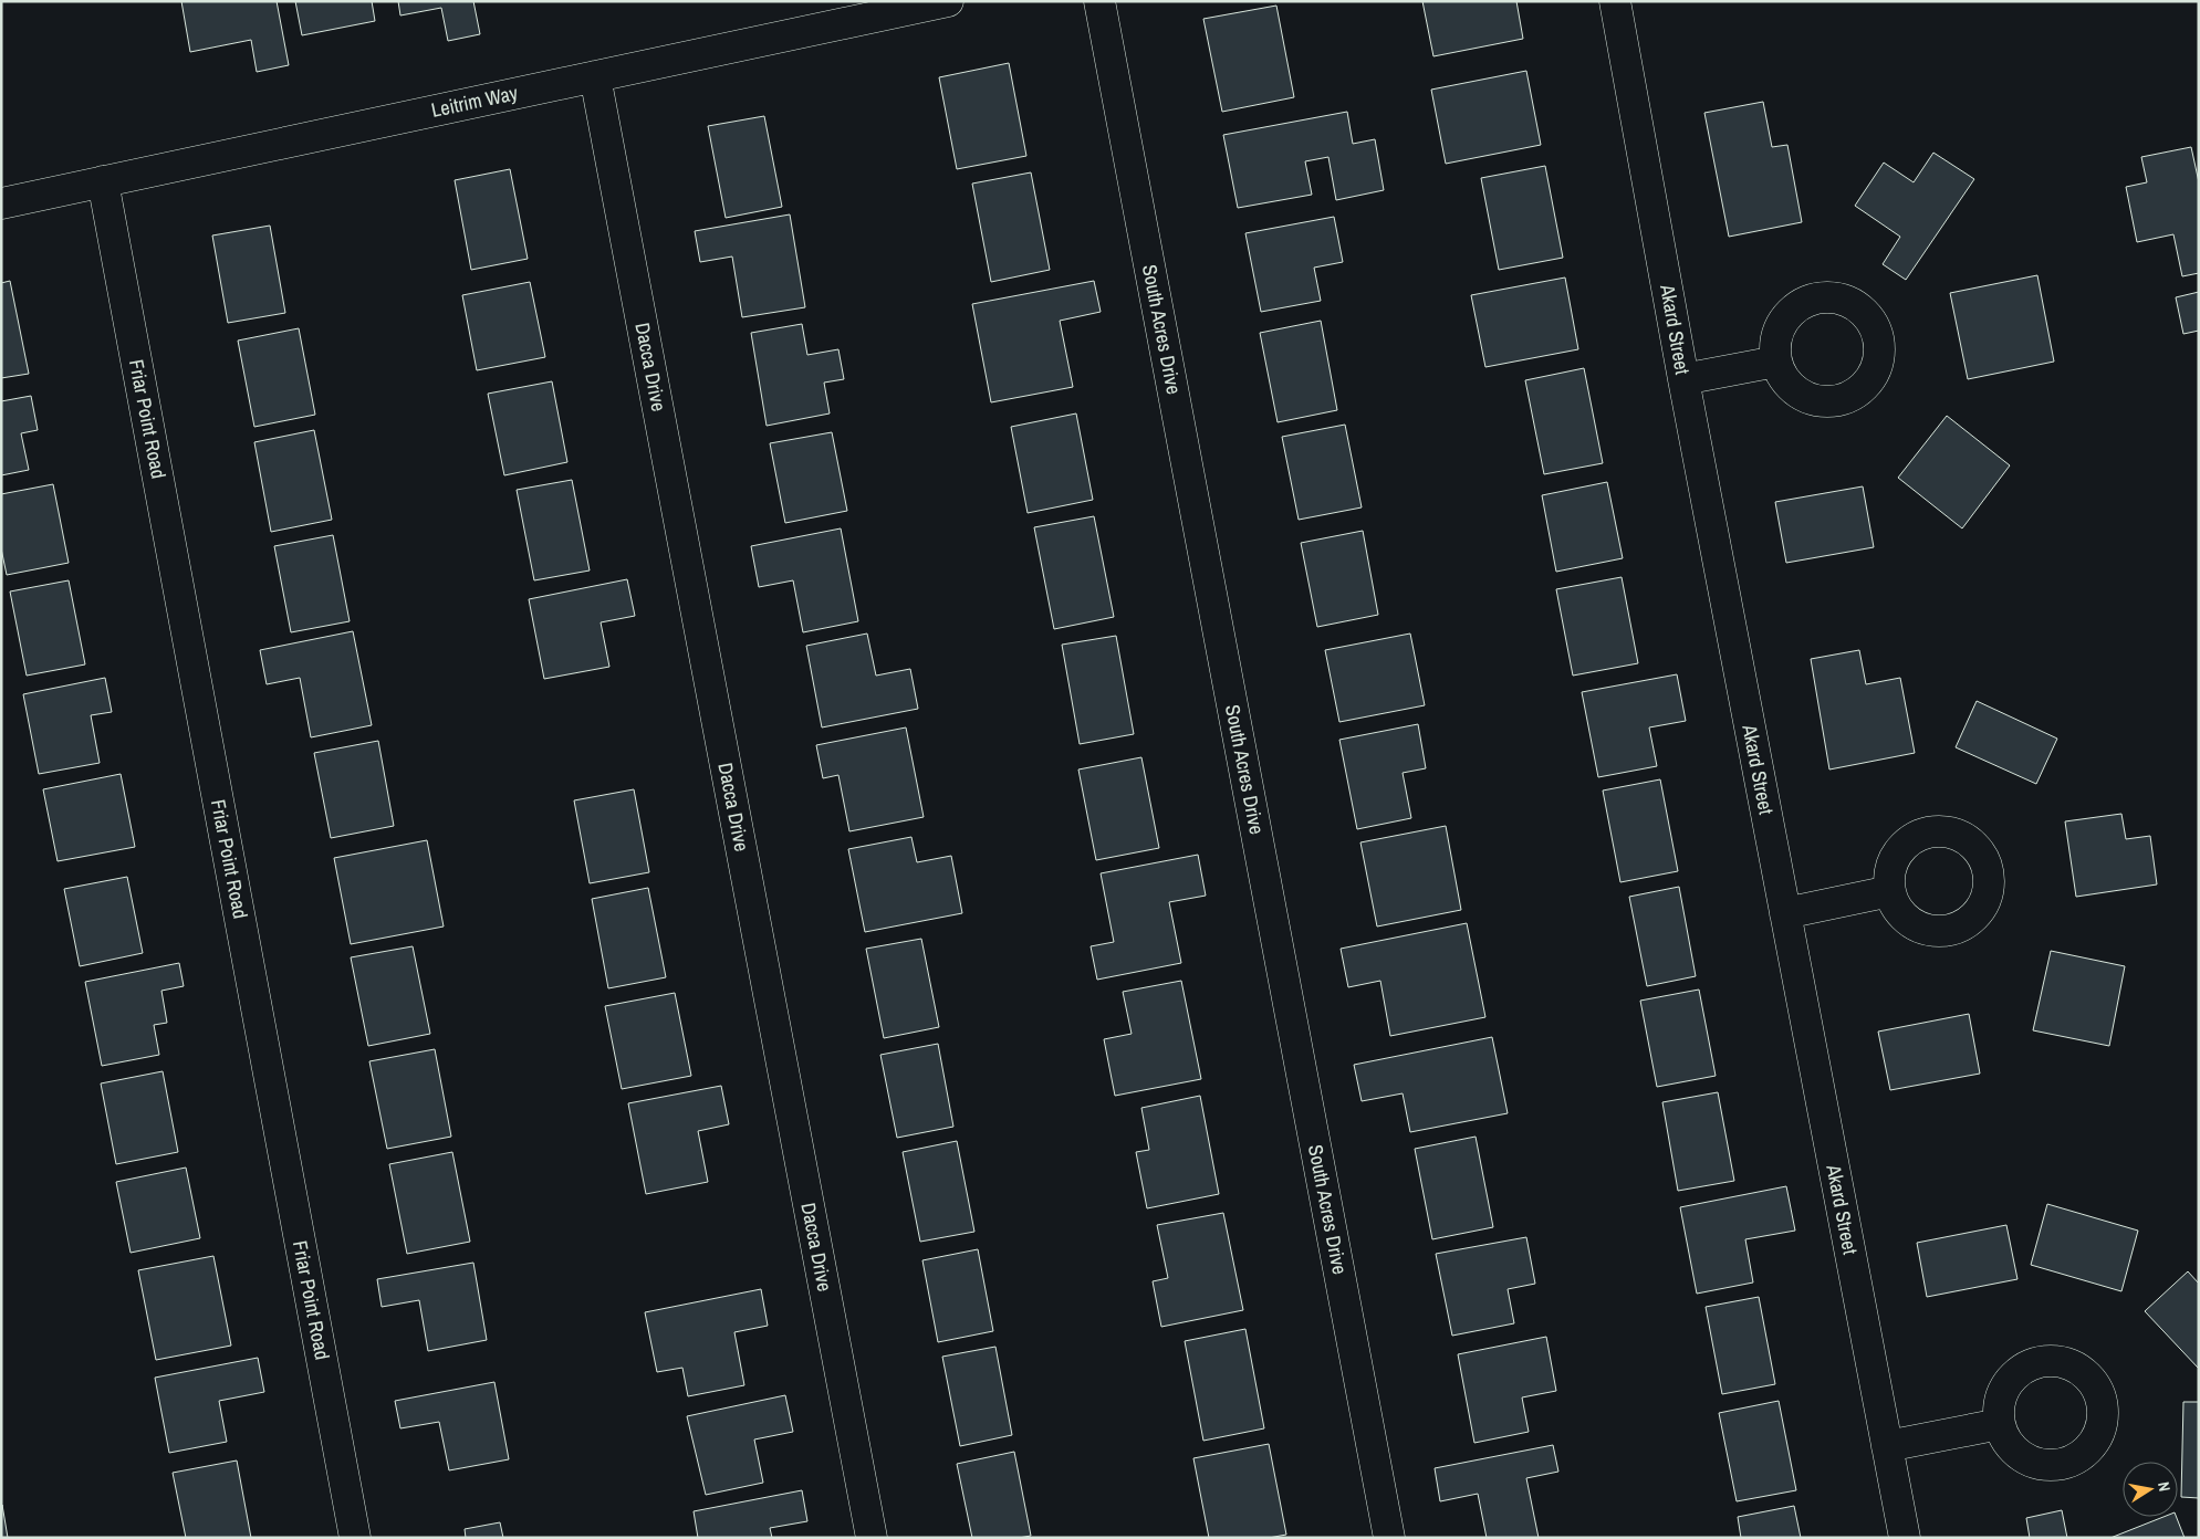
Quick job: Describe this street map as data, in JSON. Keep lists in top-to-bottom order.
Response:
{
  "streets": {
    "street": [
      "Leitrim Way",
      "South Acres Drive",
      "Akard Street",
      "Dacca Drive",
      "Friar Point Road"
    ]
  },
  "crossings": [
    ["Leitrim Way", "Dacca Drive"],
    ["Leitrim Way", "Friar Point Road"]
  ],
  "north": "right"
}
